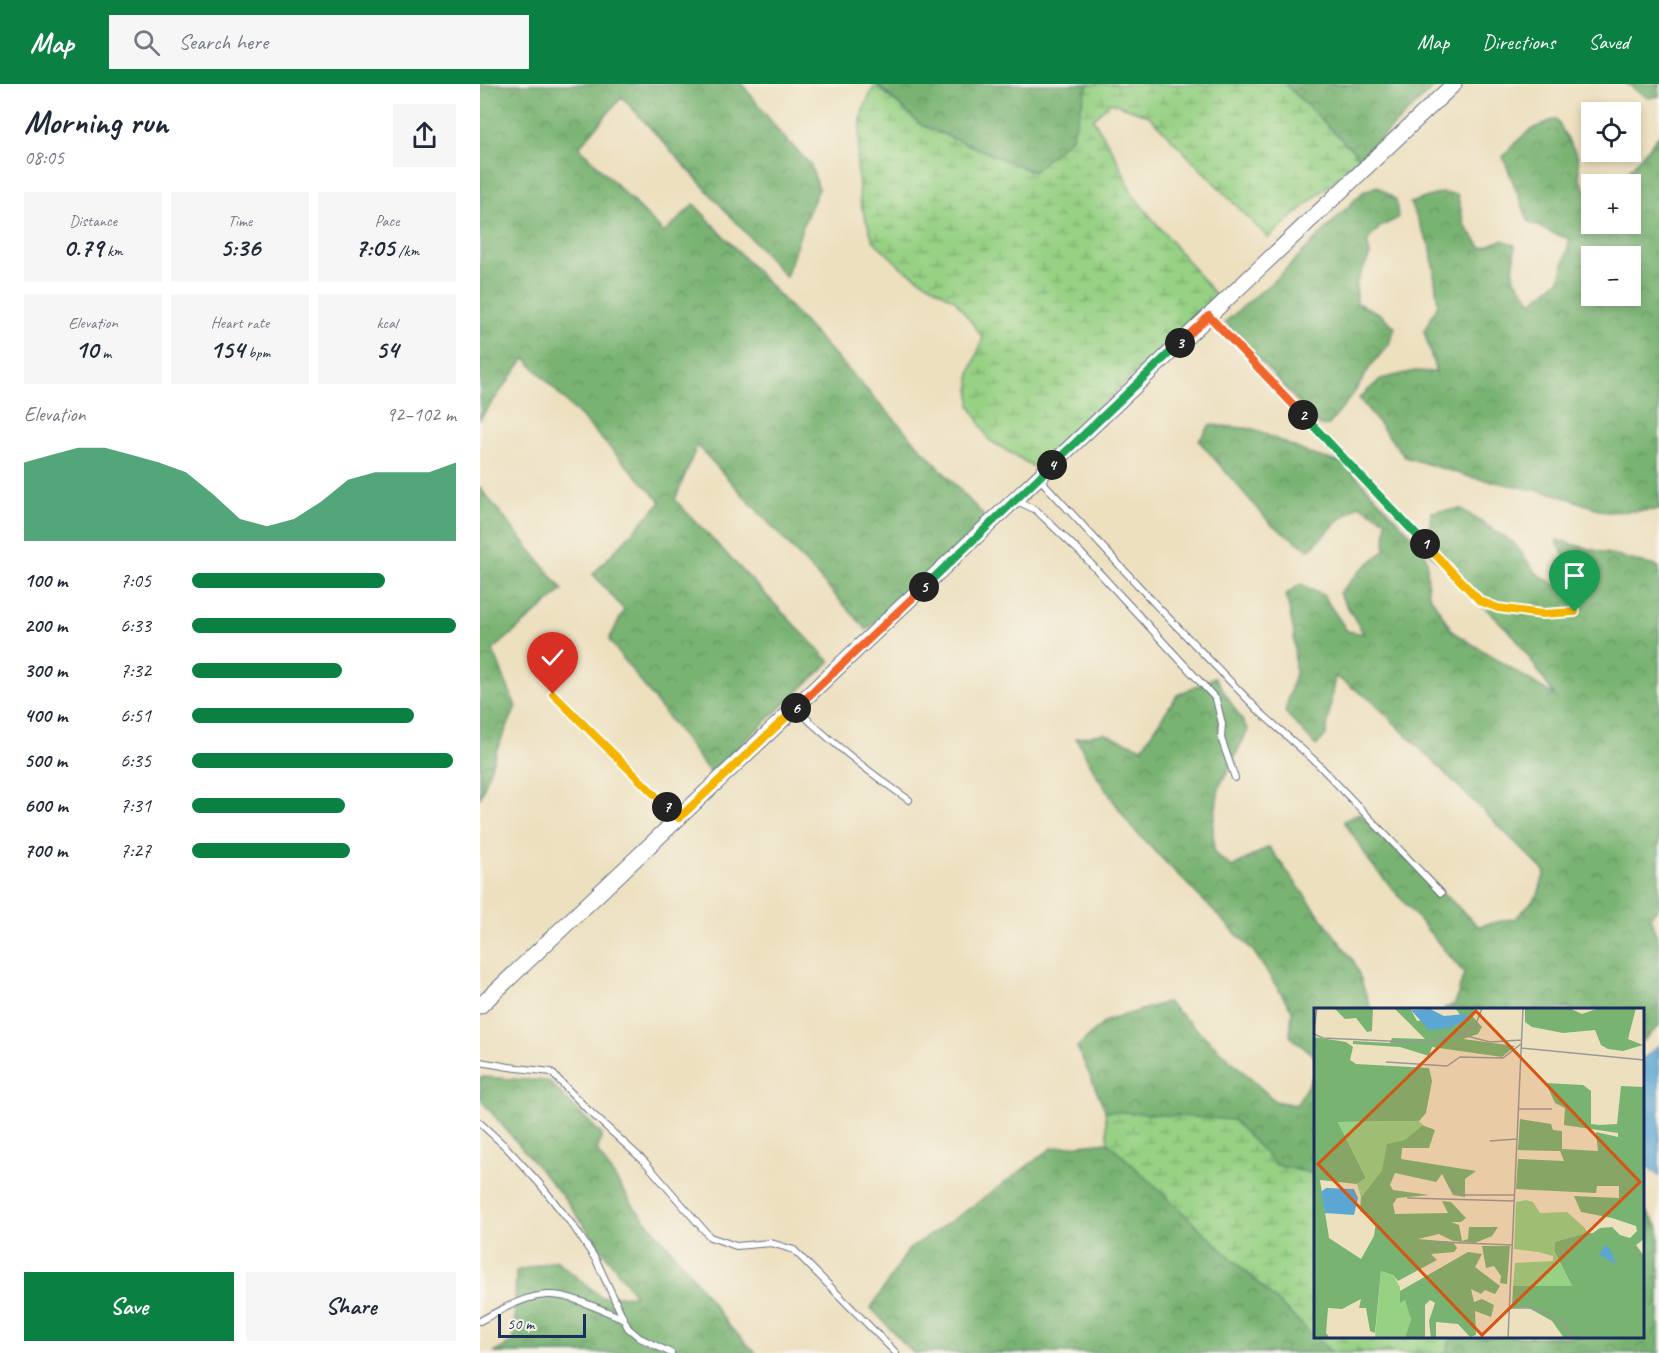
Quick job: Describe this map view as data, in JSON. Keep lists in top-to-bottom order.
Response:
{
  "scale_bar": "50 m",
  "page": {
    "header": "Map",
    "search": "Search here",
    "nav": ["Map", "Directions", "Saved"],
    "heading": ["Morning run", "08:05"],
    "map_buttons": ["+", "−"],
    "stats": [
      ["Distance", "0.79 km"],
      ["Time", "5:36"],
      ["Pace", "7:05 /km"],
      ["Elevation", "10 m"],
      ["Heart rate", "154 bpm"],
      ["kcal", "54"]
    ],
    "pins": [
      "3",
      "2",
      "4",
      "1",
      "5",
      "6",
      "7"
    ],
    "chart": ["Elevation", "92–102 m"],
    "list": [
      {
        "name": "100 m",
        "note": "7:05"
      },
      {
        "name": "200 m",
        "note": "6:33"
      },
      {
        "name": "300 m",
        "note": "7:32"
      },
      {
        "name": "400 m",
        "note": "6:51"
      },
      {
        "name": "500 m",
        "note": "6:35"
      },
      {
        "name": "600 m",
        "note": "7:31"
      },
      {
        "name": "700 m",
        "note": "7:27"
      }
    ],
    "buttons": ["Save", "Share"],
    "scale": "50 m"
  }
}
